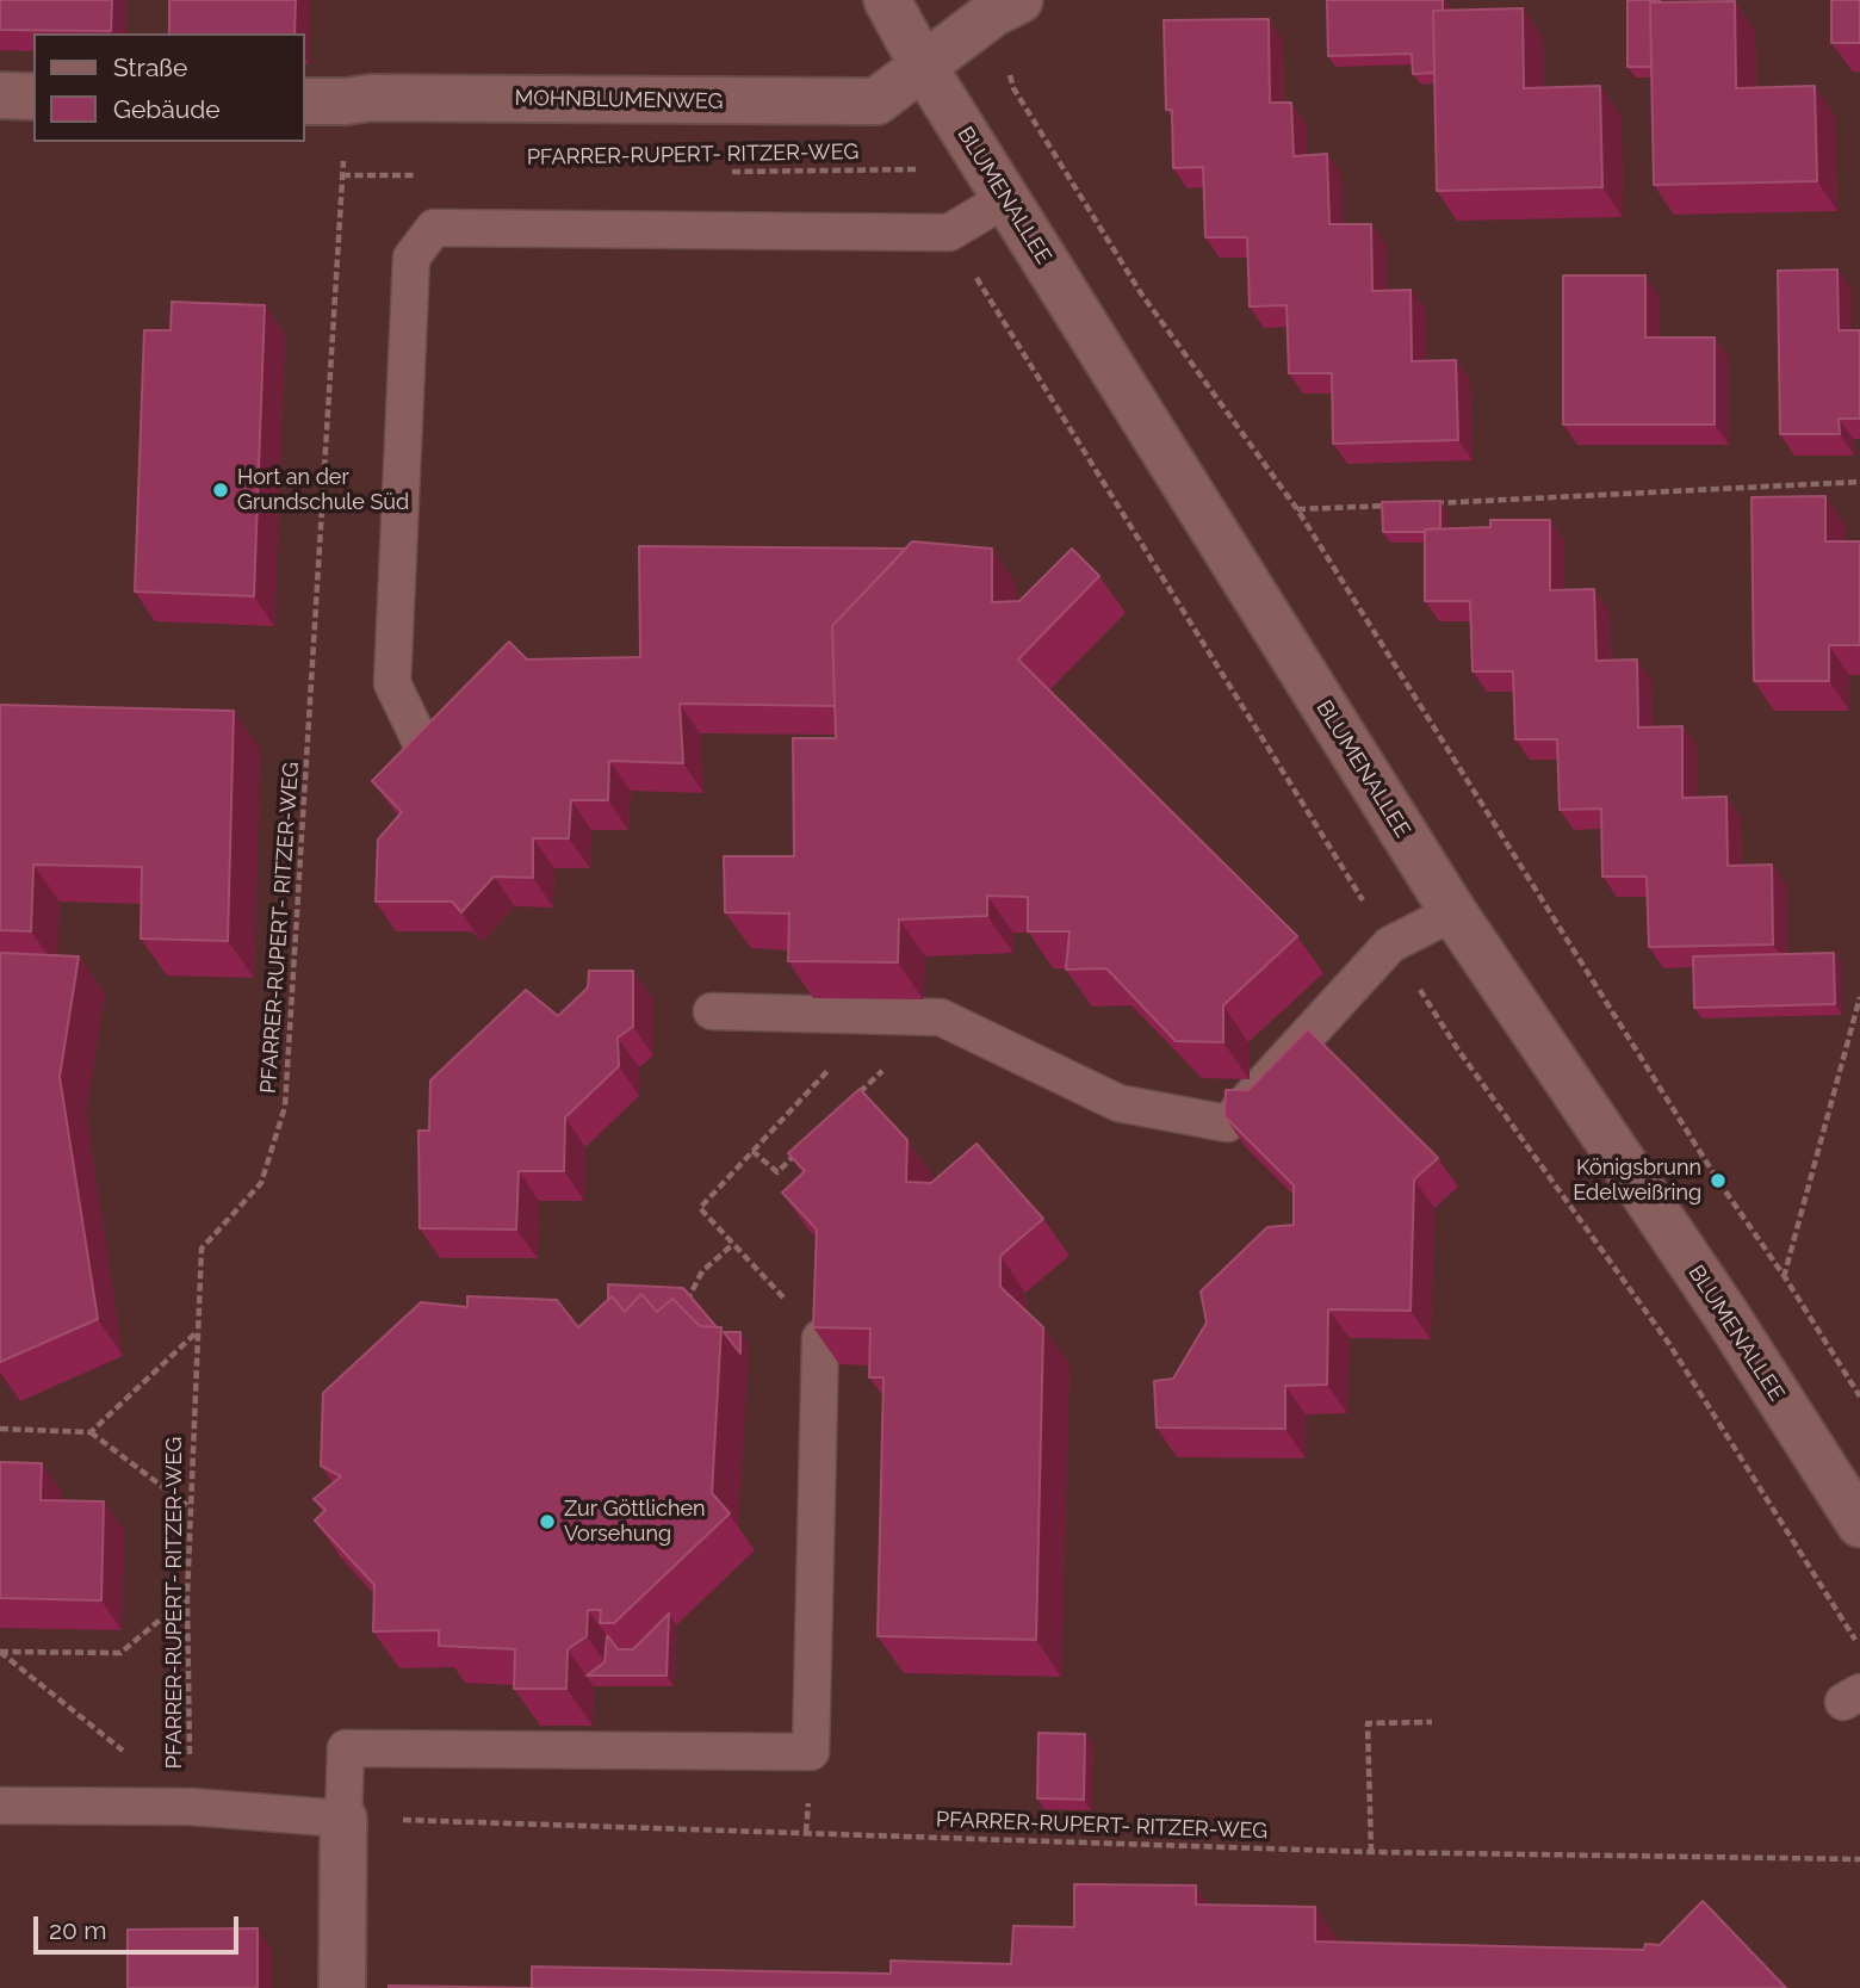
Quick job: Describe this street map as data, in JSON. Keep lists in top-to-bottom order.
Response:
{
  "streets": {
    "street": ["MOHNBLUMENWEG", "BLUMENALLEE"],
    "path": ["PFARRER-RUPERT- RITZER-WEG"]
  },
  "crossings": [
    ["MOHNBLUMENWEG", "PFARRER-RUPERT- RITZER-WEG"],
    ["MOHNBLUMENWEG", "BLUMENALLEE"],
    ["PFARRER-RUPERT- RITZER-WEG", "BLUMENALLEE"]
  ],
  "places": ["Hort an der Grundschule Süd", "Königsbrunn Edelweißring", "Zur Göttlichen Vorsehung"],
  "legend": ["Straße", "Gebäude"],
  "scale_bar": "20 m"
}
